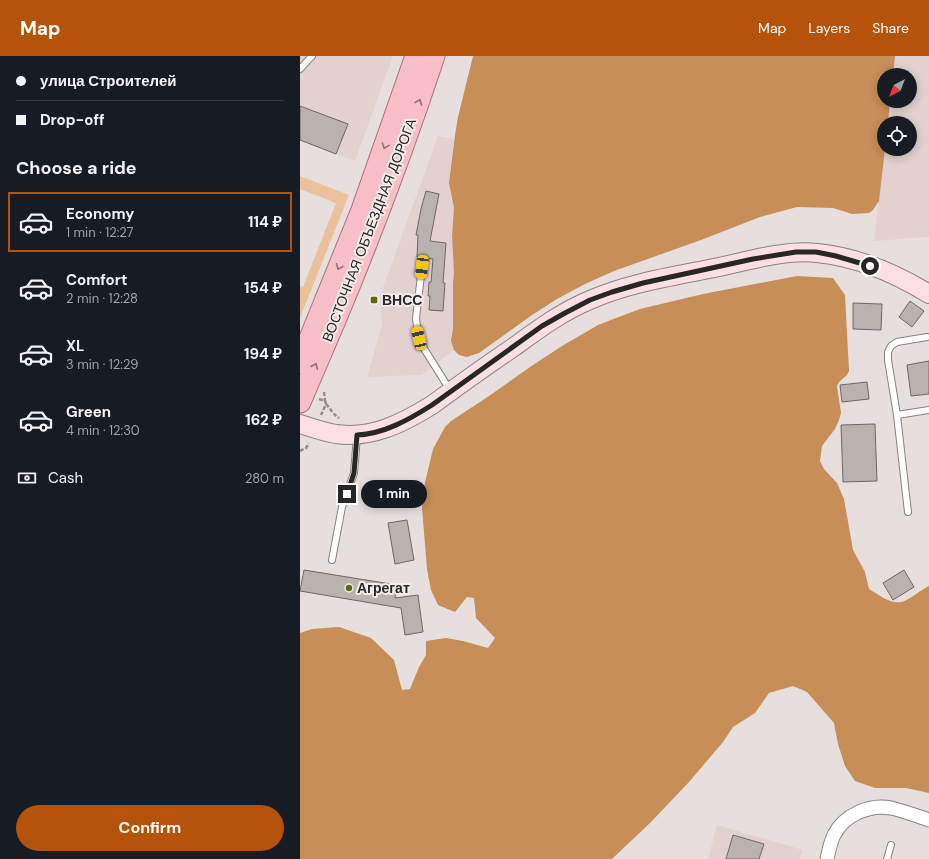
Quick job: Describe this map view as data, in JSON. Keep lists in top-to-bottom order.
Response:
{
  "streets": {
    "main road": ["ВОСТОЧНАЯ ОБЪЕЗДНАЯ ДОРОГА"]
  },
  "places": {
    "transit": ["ВНСС"],
    "other": ["Агрегат"]
  },
  "north": "bottom left",
  "page": {
    "header": "Map",
    "nav": ["Map", "Layers", "Share"],
    "banner": ["улица Строителей", "Drop-off"],
    "heading": "Choose a ride",
    "list": [
      {
        "name": "Economy",
        "note": "1 min · 12:27",
        "value": "114 ₽"
      },
      {
        "name": "Comfort",
        "note": "2 min · 12:28",
        "value": "154 ₽"
      },
      {
        "name": "XL",
        "note": "3 min · 12:29",
        "value": "194 ₽"
      },
      {
        "name": "Green",
        "note": "4 min · 12:30",
        "value": "162 ₽"
      }
    ],
    "pay": ["Cash", "280 m"],
    "bubble": "1 min",
    "buttons": "Confirm"
  }
}
